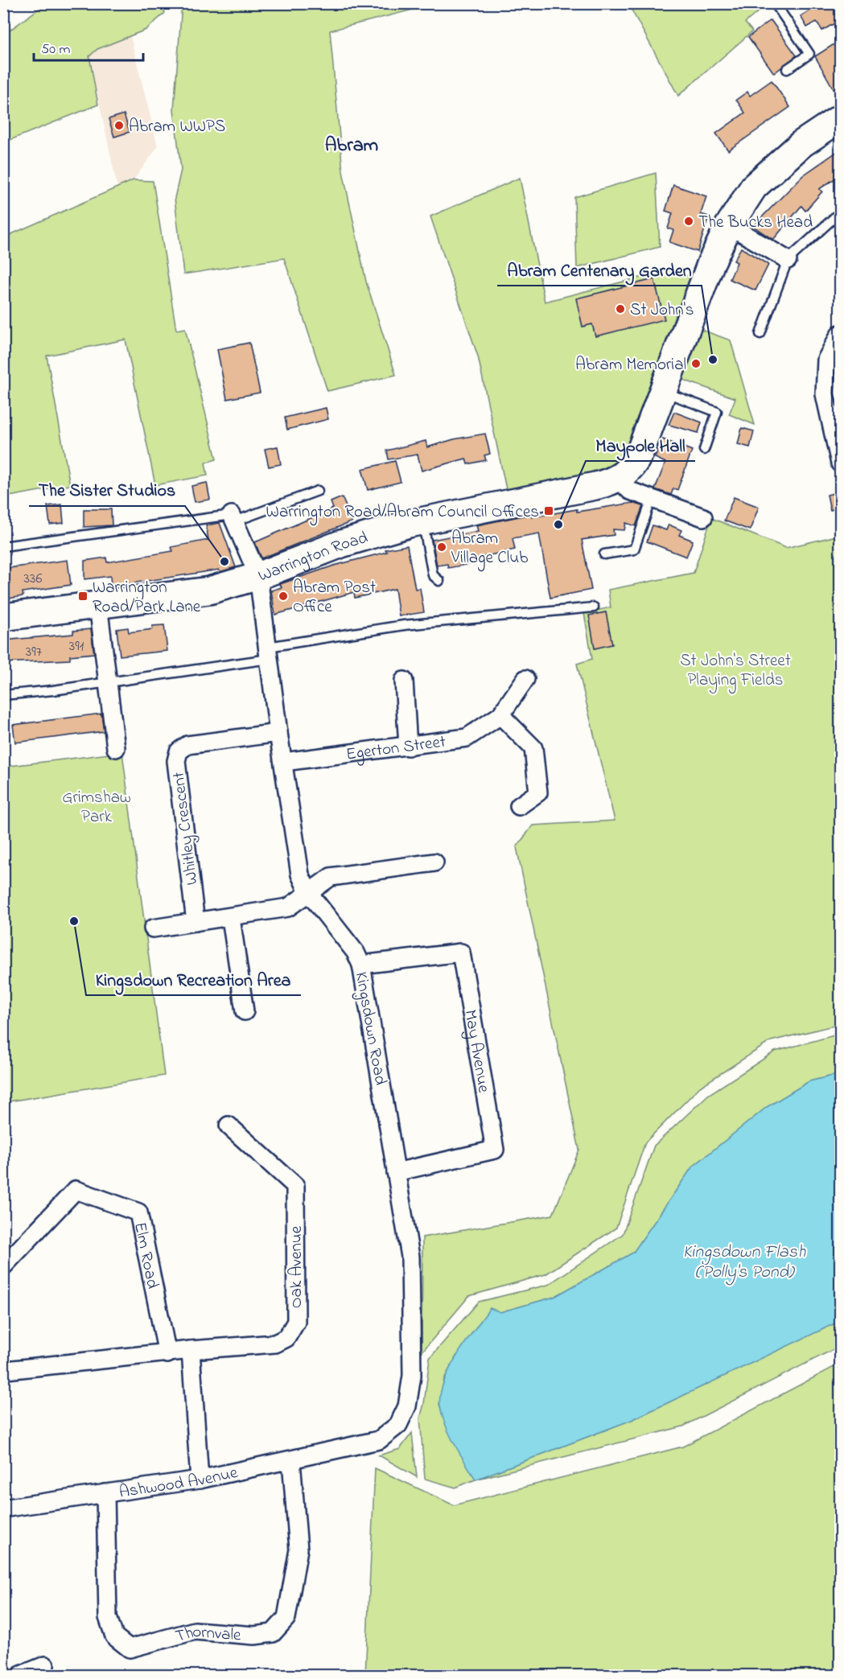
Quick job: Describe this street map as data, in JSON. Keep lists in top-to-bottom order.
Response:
{
  "streets": {
    "main road": ["Warrington Road"],
    "street": [
      "Egerton Street",
      "Whitley Crescent",
      "Kingsdown Road",
      "May Avenue",
      "Elm Road",
      "Oak Avenue",
      "Ashwood Avenue",
      "Thornvale"
    ]
  },
  "crossings": [
    ["Warrington Road", "Kingsdown Road"],
    ["Egerton Street", "Kingsdown Road"],
    ["Whitley Crescent", "Kingsdown Road"],
    ["Kingsdown Road", "May Avenue"],
    ["Kingsdown Road", "Ashwood Avenue"],
    ["Elm Road", "Oak Avenue"],
    ["Ashwood Avenue", "Thornvale"]
  ],
  "districts": ["Abram"],
  "water": ["Kingsdown Flash (Polly's Pond)"],
  "parks": ["St John's Street Playing Fields", "Grimshaw Park"],
  "places": {
    "other": [
      "Abram WWPS",
      "The Bucks Head",
      "St John's",
      "Abram Centenary Garden",
      "Abram Memorial",
      "Maypole Hall",
      "Abram Village Club",
      "The Sister Studios",
      "Abram Post Office",
      "Kingsdown Recreation Area"
    ],
    "transit": ["Warrington Road/Abram Council Offices", "Warrington Road/Park Lane"]
  },
  "house_numbers": ["336", "391", "397"],
  "scale_bar": "50 m"
}
